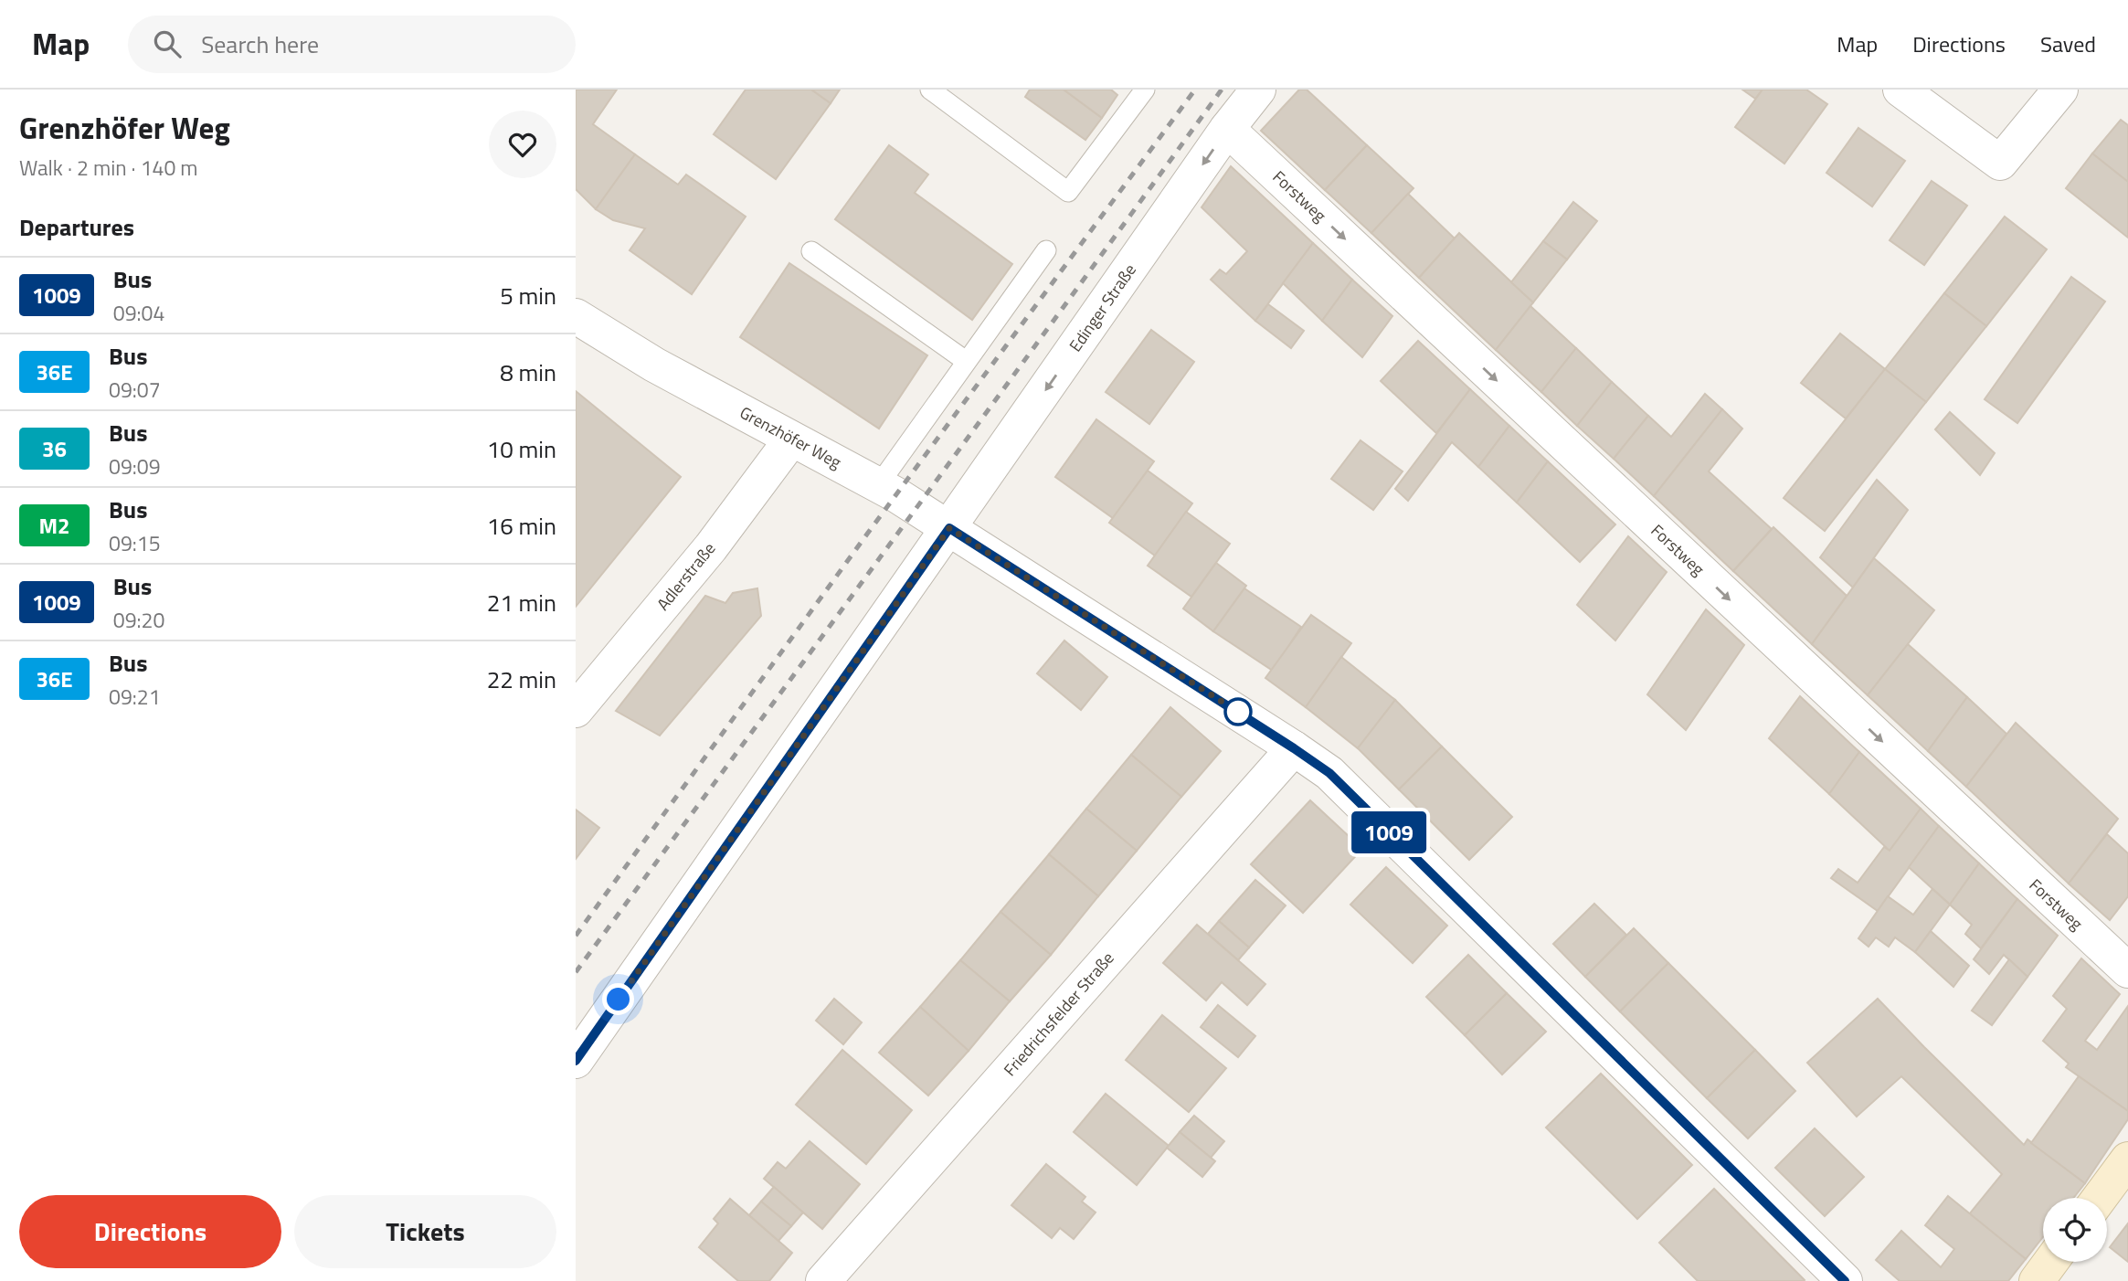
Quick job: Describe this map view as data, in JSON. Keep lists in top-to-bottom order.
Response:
{
  "streets": {
    "street": [
      "Forstweg",
      "Edinger Straße",
      "Grenzhöfer Weg",
      "Adlerstraße",
      "Friedrichsfelder Straße"
    ]
  },
  "crossings": [
    ["Forstweg", "Edinger Straße"],
    ["Edinger Straße", "Grenzhöfer Weg"],
    ["Grenzhöfer Weg", "Adlerstraße"],
    ["Grenzhöfer Weg", "Friedrichsfelder Straße"]
  ],
  "one_way": ["Forstweg", "Edinger Straße"],
  "lines": ["bus line 1009"],
  "page": {
    "header": "Map",
    "search": "Search here",
    "nav": ["Map", "Directions", "Saved"],
    "heading": [
      ["Grenzhöfer Weg", "Walk · 2 min · 140 m"],
      "Departures"
    ],
    "on_map": "1009",
    "list": [
      {
        "mark": "1009",
        "name": "Bus",
        "note": "09:04",
        "value": "5 min"
      },
      {
        "mark": "36E",
        "name": "Bus",
        "note": "09:07",
        "value": "8 min"
      },
      {
        "mark": "36",
        "name": "Bus",
        "note": "09:09",
        "value": "10 min"
      },
      {
        "mark": "M2",
        "name": "Bus",
        "note": "09:15",
        "value": "16 min"
      },
      {
        "mark": "1009",
        "name": "Bus",
        "note": "09:20",
        "value": "21 min"
      },
      {
        "mark": "36E",
        "name": "Bus",
        "note": "09:21",
        "value": "22 min"
      }
    ],
    "buttons": ["Directions", "Tickets"]
  }
}
